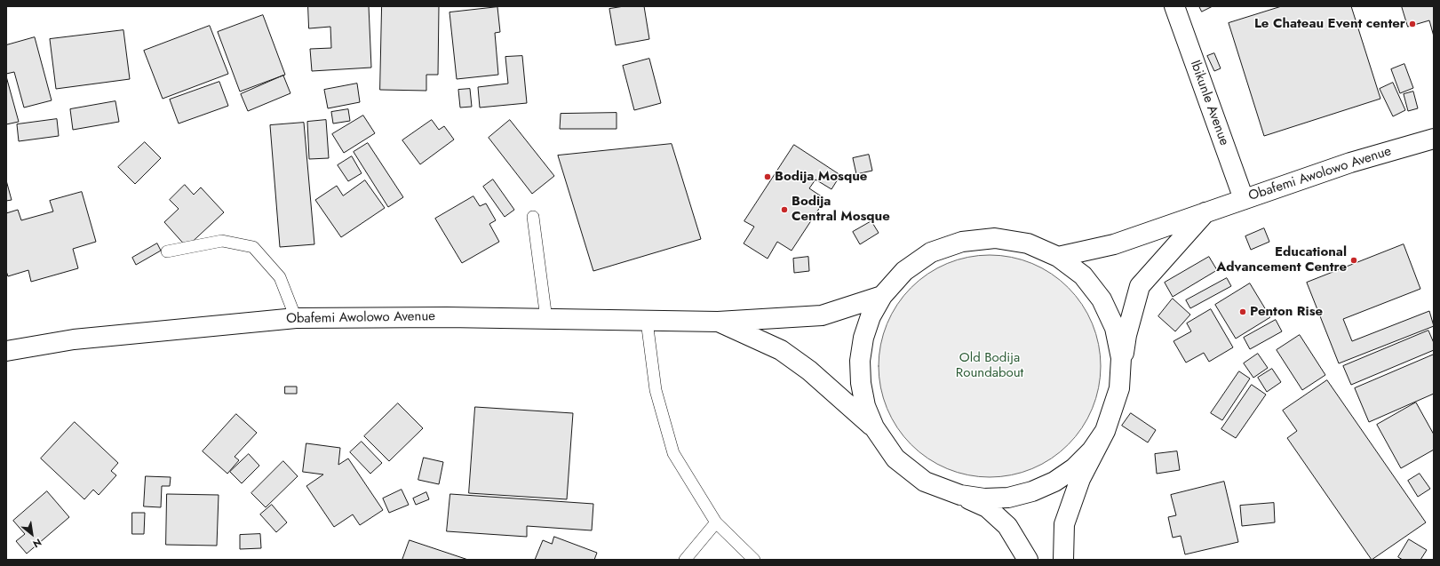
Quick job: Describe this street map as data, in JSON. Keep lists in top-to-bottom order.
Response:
{
  "streets": {
    "main road": ["Ibikunle Avenue", "Obafemi Awolowo Avenue"]
  },
  "crossings": [
    ["Ibikunle Avenue", "Obafemi Awolowo Avenue"]
  ],
  "parks": ["Old Bodija Roundabout"],
  "places": [
    "Le Chateau Event center",
    "Bodija Mosque",
    "Bodija Central Mosque",
    "Educational Advancement Centre",
    "Penton Rise"
  ],
  "north": "bottom right"
}
